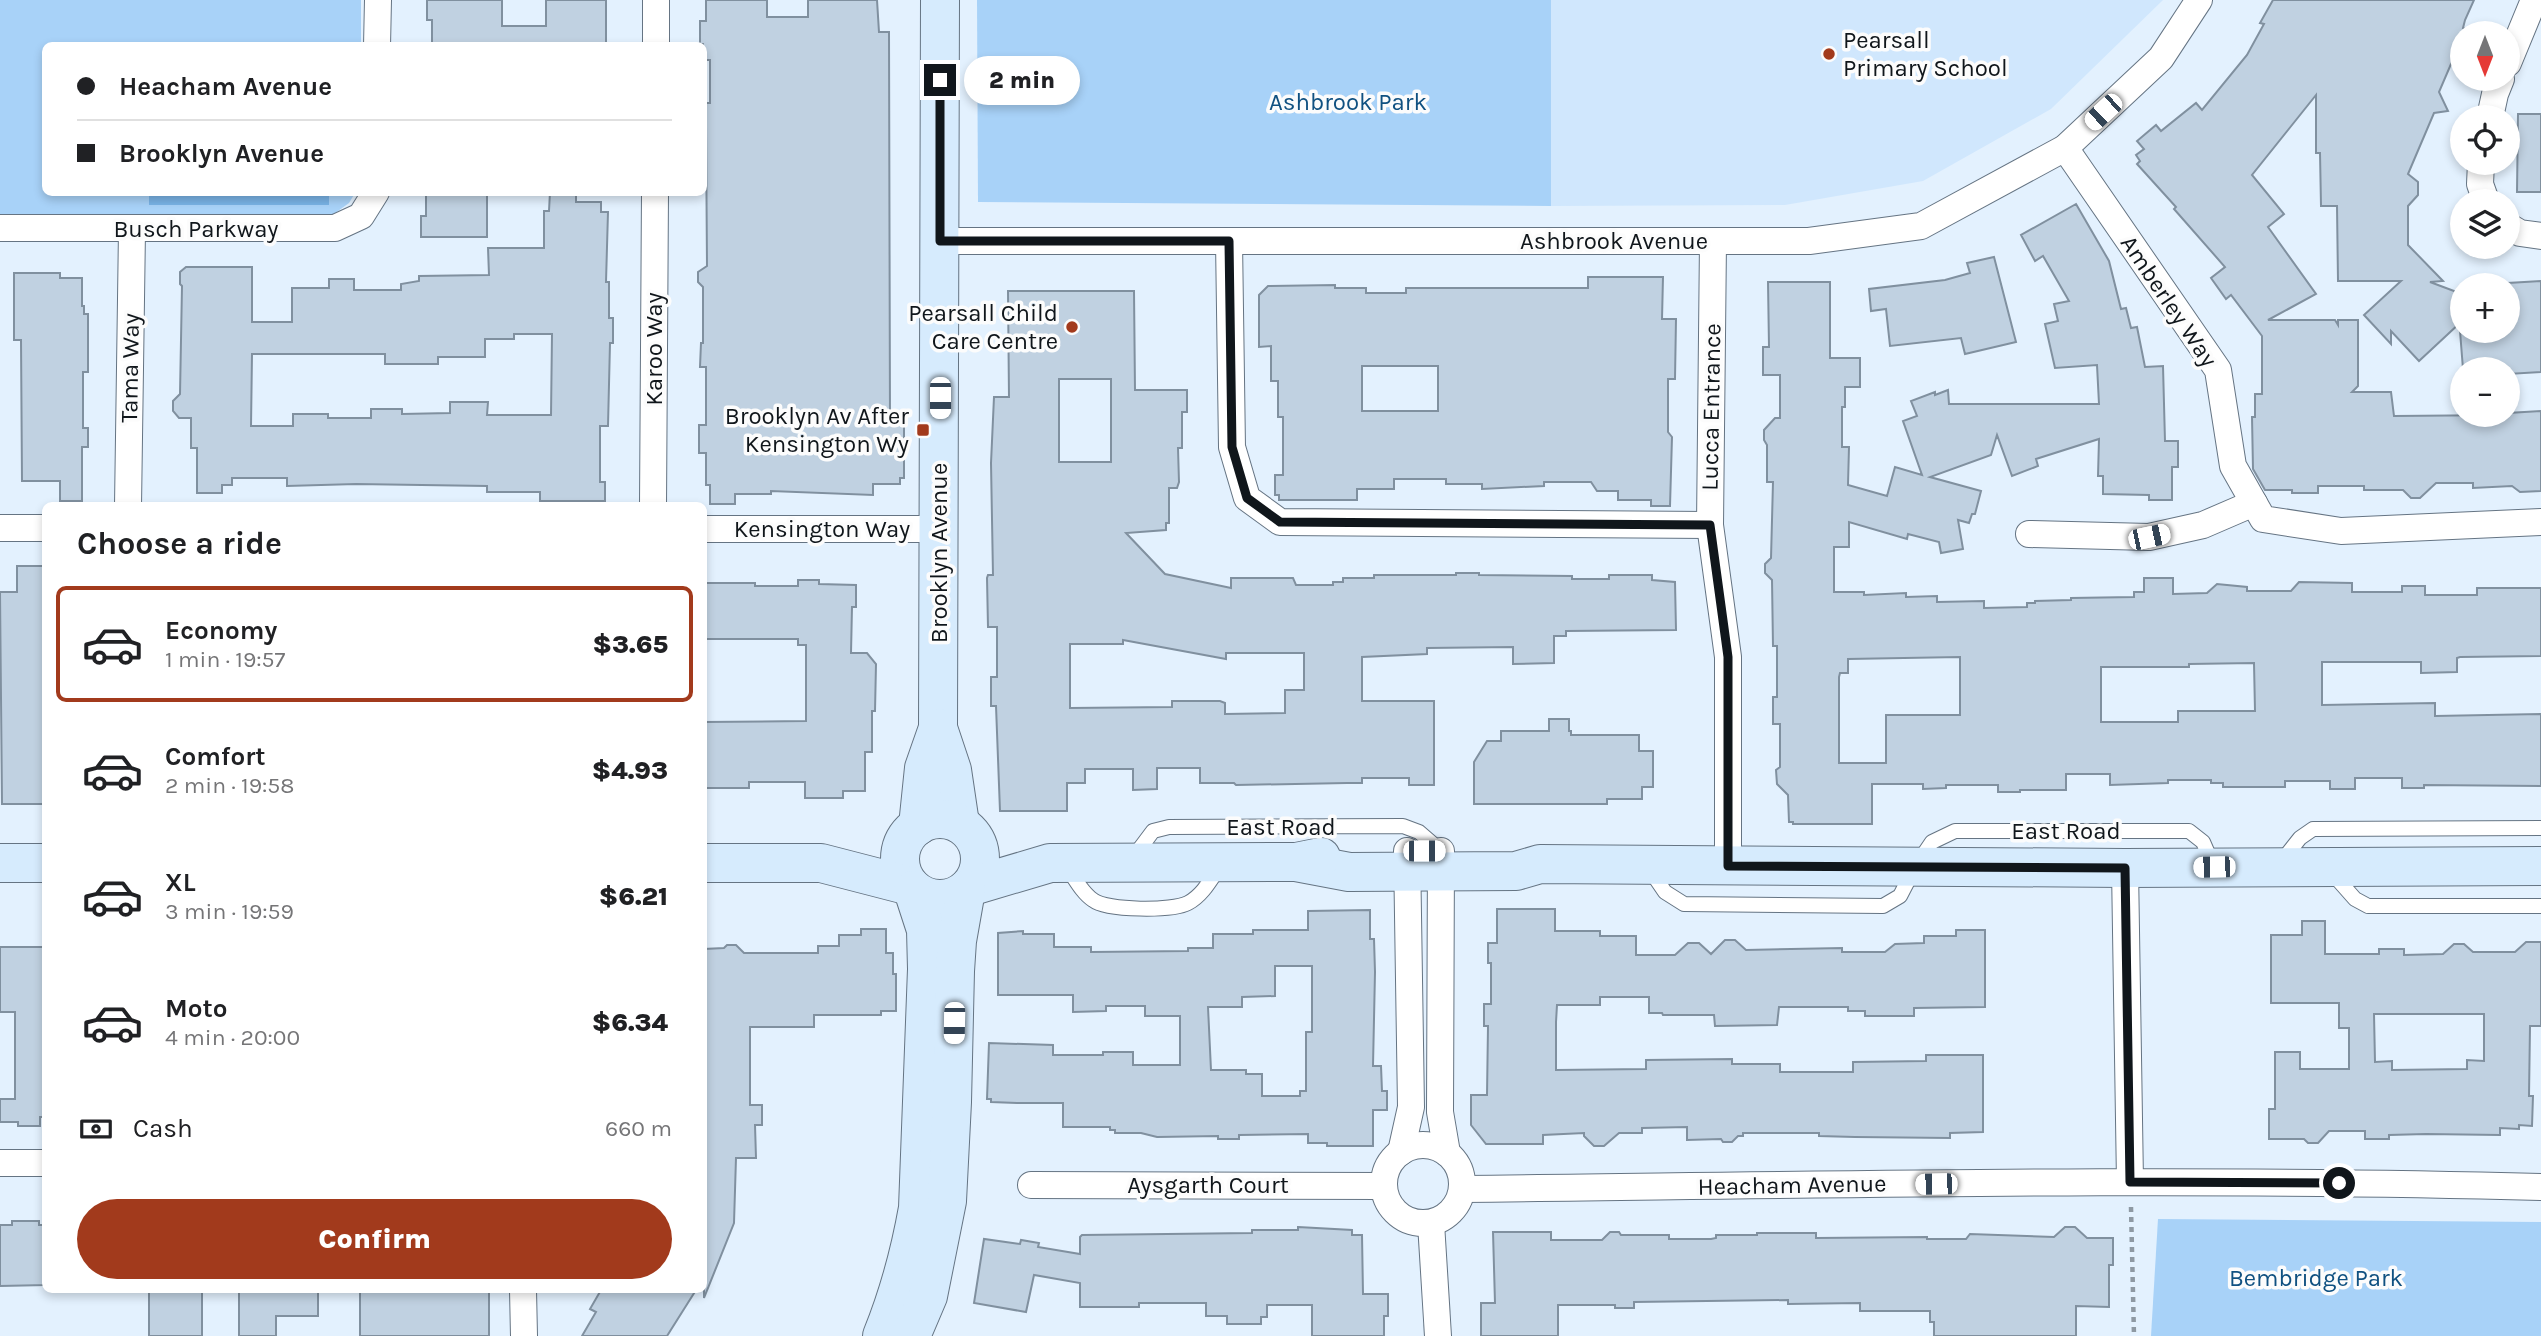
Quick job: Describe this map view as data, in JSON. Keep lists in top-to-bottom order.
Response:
{
  "streets": {
    "street": [
      "Busch Parkway",
      "Ashbrook Avenue",
      "Amberley Way",
      "Karoo Way",
      "Tama Way",
      "Lucca Entrance",
      "Kensington Way",
      "Brooklyn Avenue",
      "East Road",
      "Aysgarth Court",
      "Heacham Avenue"
    ]
  },
  "crossings": [
    ["Busch Parkway", "Tama Way"],
    ["Ashbrook Avenue", "Amberley Way"],
    ["Ashbrook Avenue", "Lucca Entrance"],
    ["Ashbrook Avenue", "Brooklyn Avenue"],
    ["Lucca Entrance", "East Road"],
    ["Kensington Way", "Brooklyn Avenue"],
    ["Brooklyn Avenue", "East Road"],
    ["Aysgarth Court", "Heacham Avenue"]
  ],
  "parks": ["Ashbrook Park", "Bembridge Park"],
  "places": {
    "other": ["Pearsall Primary School", "Pearsall Child Care Centre"],
    "transit": ["Brooklyn Av After Kensington Wy"]
  },
  "north": "bottom",
  "page": {
    "map_buttons": ["+", "−"],
    "banner": ["Heacham Avenue", "Brooklyn Avenue"],
    "bubble": "2 min",
    "heading": "Choose a ride",
    "list": [
      {
        "name": "Economy",
        "note": "1 min · 19:57",
        "value": "$3.65"
      },
      {
        "name": "Comfort",
        "note": "2 min · 19:58",
        "value": "$4.93"
      },
      {
        "name": "XL",
        "note": "3 min · 19:59",
        "value": "$6.21"
      },
      {
        "name": "Moto",
        "note": "4 min · 20:00",
        "value": "$6.34"
      }
    ],
    "pay": ["Cash", "660 m"],
    "buttons": "Confirm"
  }
}
